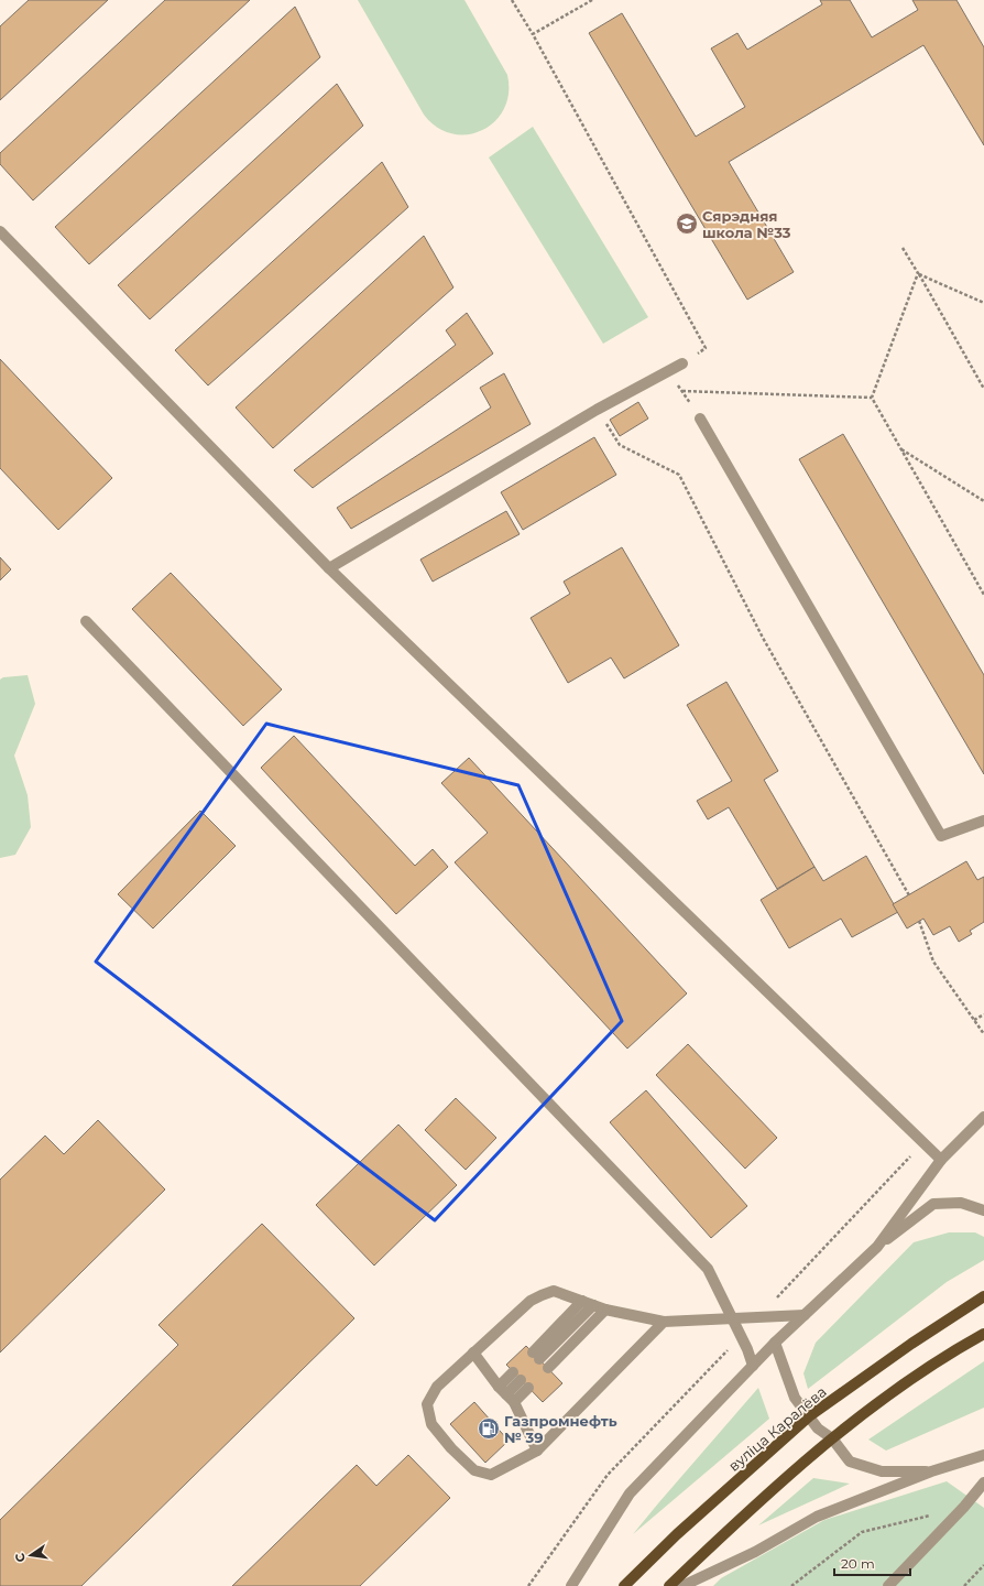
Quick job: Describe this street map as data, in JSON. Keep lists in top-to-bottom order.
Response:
{
  "streets": {
    "main road": ["вуліца Каралёва"]
  },
  "places": {
    "school or university": ["Сярэдняя школа №33"],
    "fuel station": ["Газпромнефть № 39"]
  },
  "scale_bar": "20 m",
  "north": "left"
}
